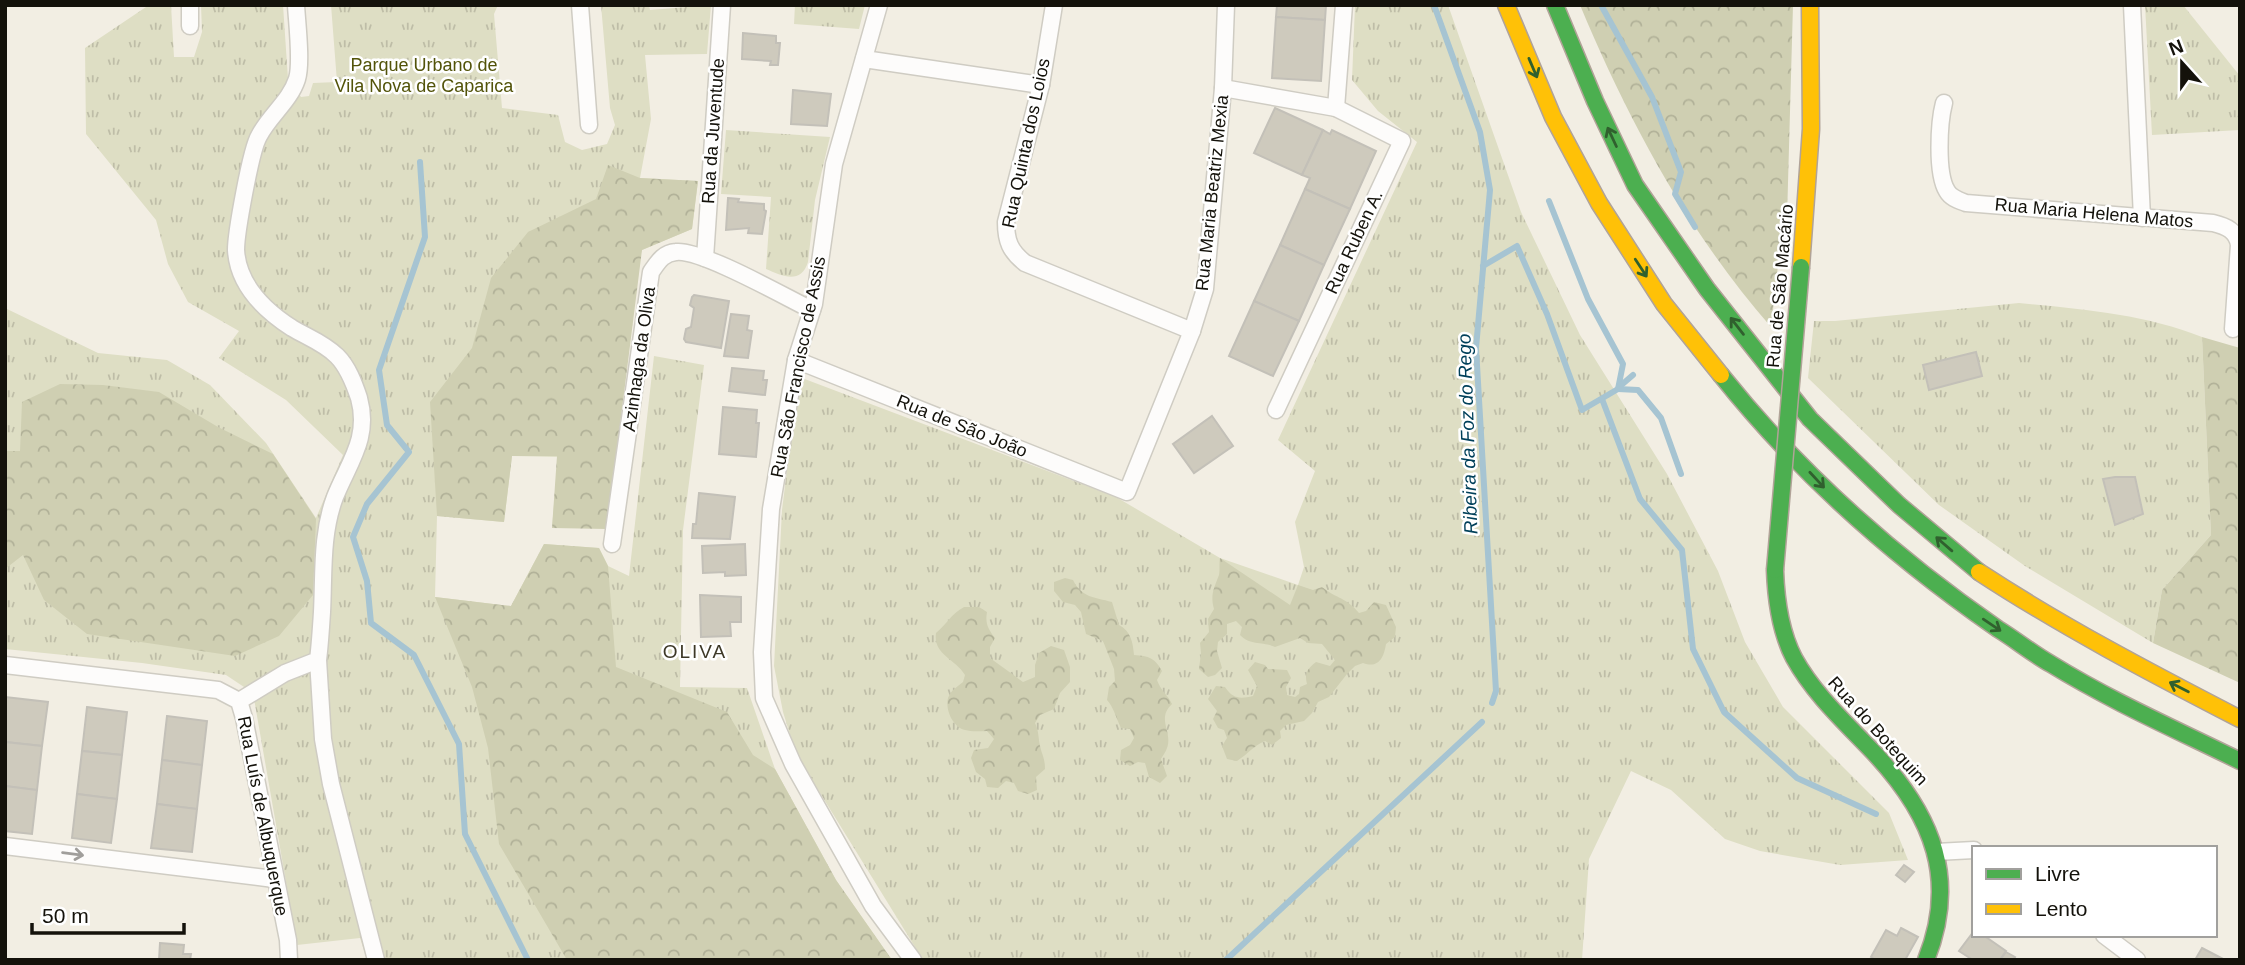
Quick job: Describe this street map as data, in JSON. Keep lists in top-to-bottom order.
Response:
{
  "streets": {
    "main road": ["Rua de São Macário", "Rua do Botequim"],
    "street": [
      "Rua da Juventude",
      "Rua Quinta dos Loios",
      "Rua Maria Beatriz Mexia",
      "Rua Maria Helena Matos",
      "Rua Ruben A.",
      "Azinhaga da Oliva",
      "Rua São Francisco de Assis",
      "Rua de São João",
      "Rua Luís de Albuquerque"
    ]
  },
  "crossings": [
    ["Rua da Juventude", "Azinhaga da Oliva"],
    ["Rua Quinta dos Loios", "Rua Maria Beatriz Mexia"],
    ["Rua Maria Beatriz Mexia", "Rua Ruben A."],
    ["Rua Maria Beatriz Mexia", "Rua de São João"],
    ["Rua de São Macário", "Rua do Botequim"],
    ["Azinhaga da Oliva", "Rua São Francisco de Assis"],
    ["Rua São Francisco de Assis", "Rua de São João"]
  ],
  "districts": ["OLIVA"],
  "water": ["Ribeira da Foz do Rego"],
  "parks": ["Parque Urbano de Vila Nova de Caparica"],
  "legend": ["Livre", "Lento"],
  "scale_bar": "50 m",
  "north": "top"
}
